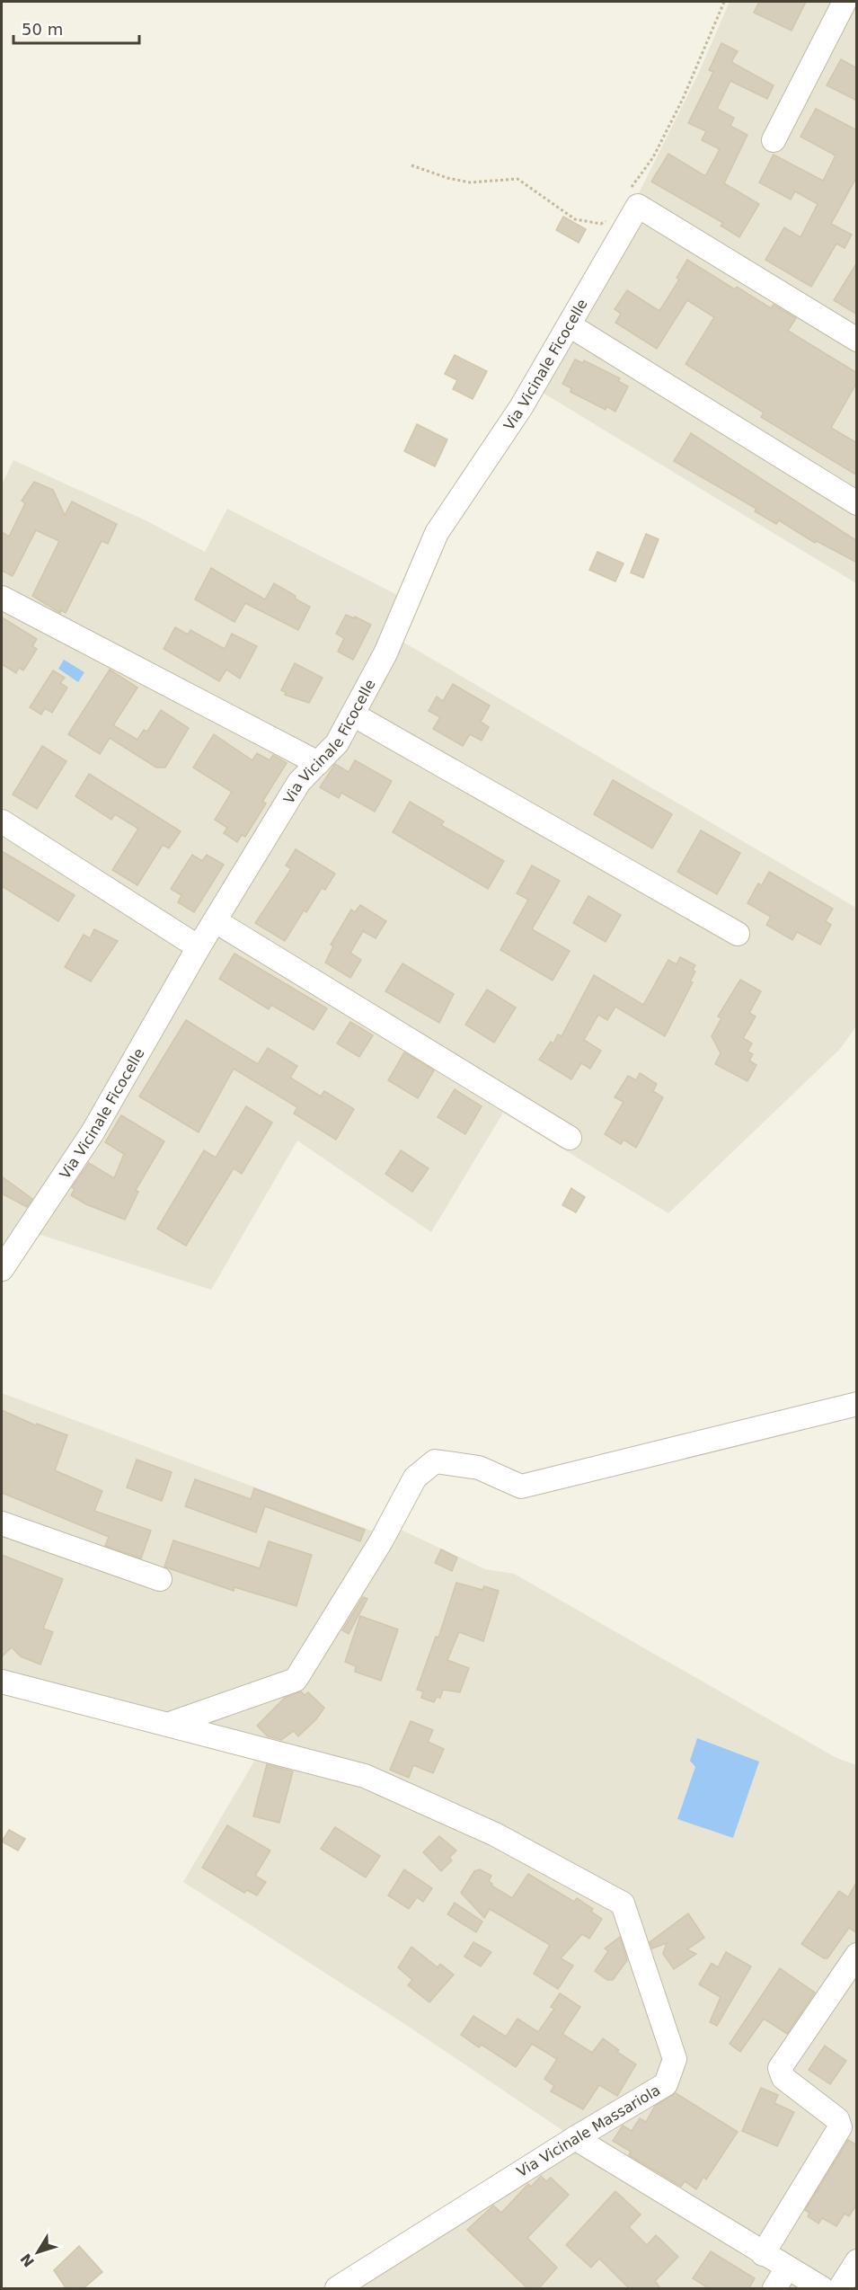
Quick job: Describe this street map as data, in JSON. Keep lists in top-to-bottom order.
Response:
{
  "streets": {
    "street": ["Via Vicinale Ficocelle", "Via Vicinale Massariola"]
  },
  "scale_bar": "50 m",
  "north": "bottom left"
}
